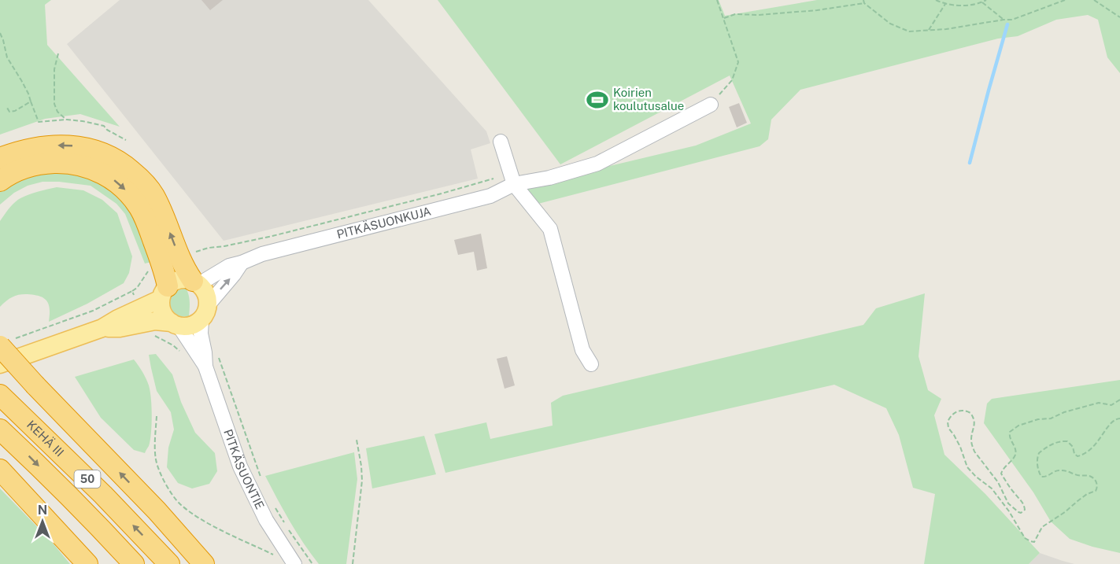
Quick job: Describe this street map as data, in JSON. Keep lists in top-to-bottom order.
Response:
{
  "streets": {
    "highway": ["KEHÄ III", "50"],
    "street": ["PITKÄSUONKUJA", "PITKÄSUONTIE"]
  },
  "crossings": [
    ["PITKÄSUONKUJA", "PITKÄSUONTIE"]
  ],
  "places": {
    "sports": ["Koirien koulutusalue"]
  },
  "north": "top"
}
